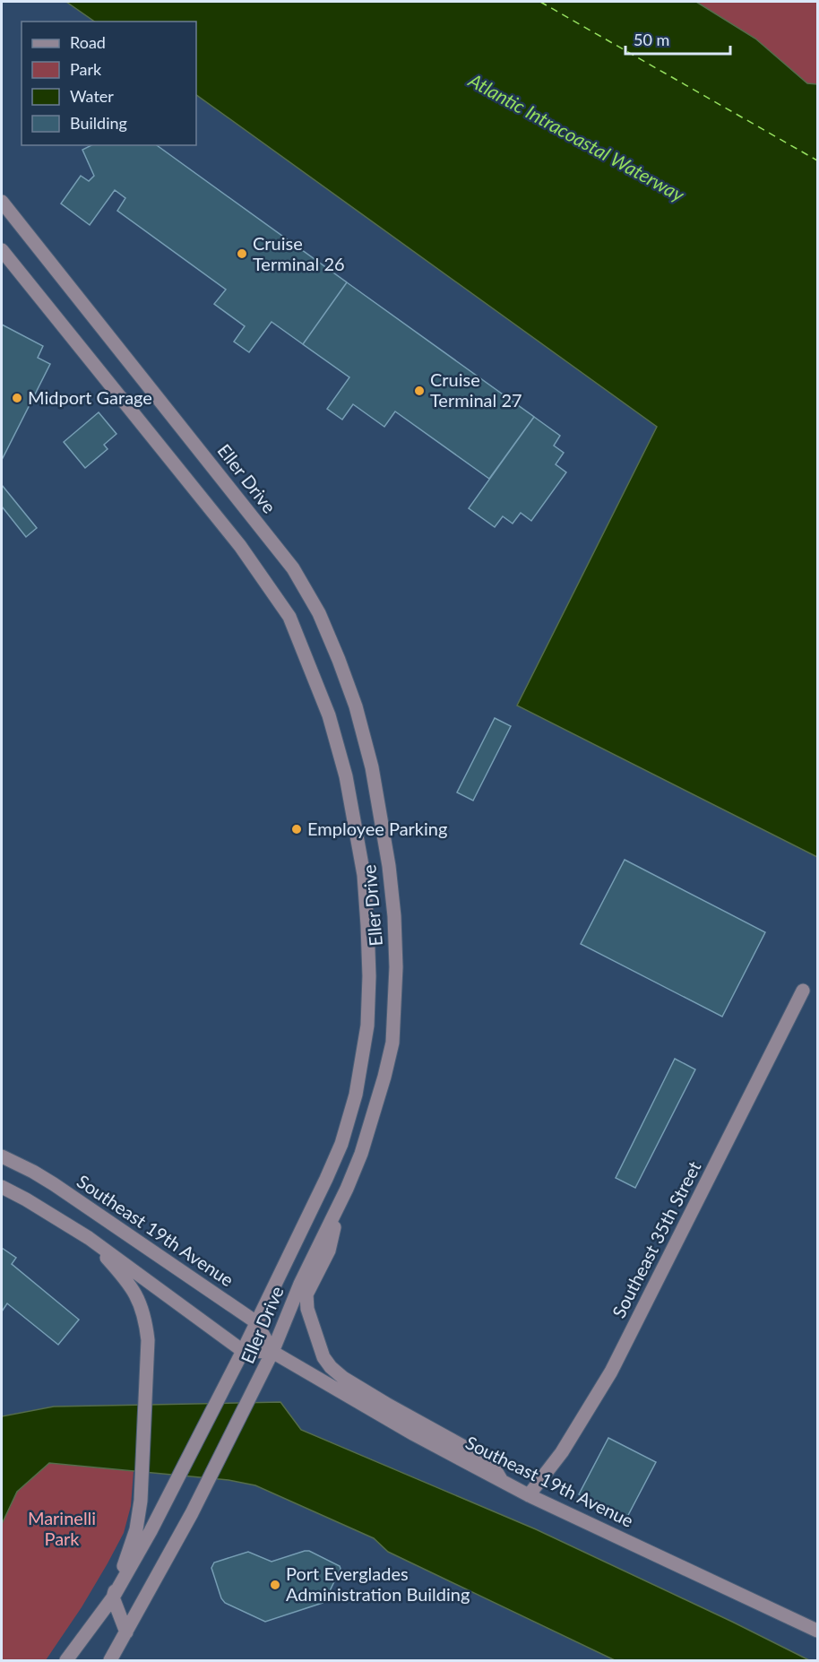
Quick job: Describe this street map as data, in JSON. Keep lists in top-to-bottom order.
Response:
{
  "streets": {
    "street": ["Eller Drive", "Southeast 19th Avenue", "Southeast 35th Street"]
  },
  "crossings": [
    ["Eller Drive", "Southeast 19th Avenue"],
    ["Southeast 19th Avenue", "Southeast 35th Street"]
  ],
  "water": ["Atlantic Intracoastal Waterway"],
  "parks": ["Marinelli Park"],
  "places": [
    "Cruise Terminal 26",
    "Cruise Terminal 27",
    "Midport Garage",
    "Employee Parking",
    "Port Everglades Administration Building"
  ],
  "legend": [
    "Road",
    "Park",
    "Water",
    "Building"
  ],
  "scale_bar": "50 m"
}
